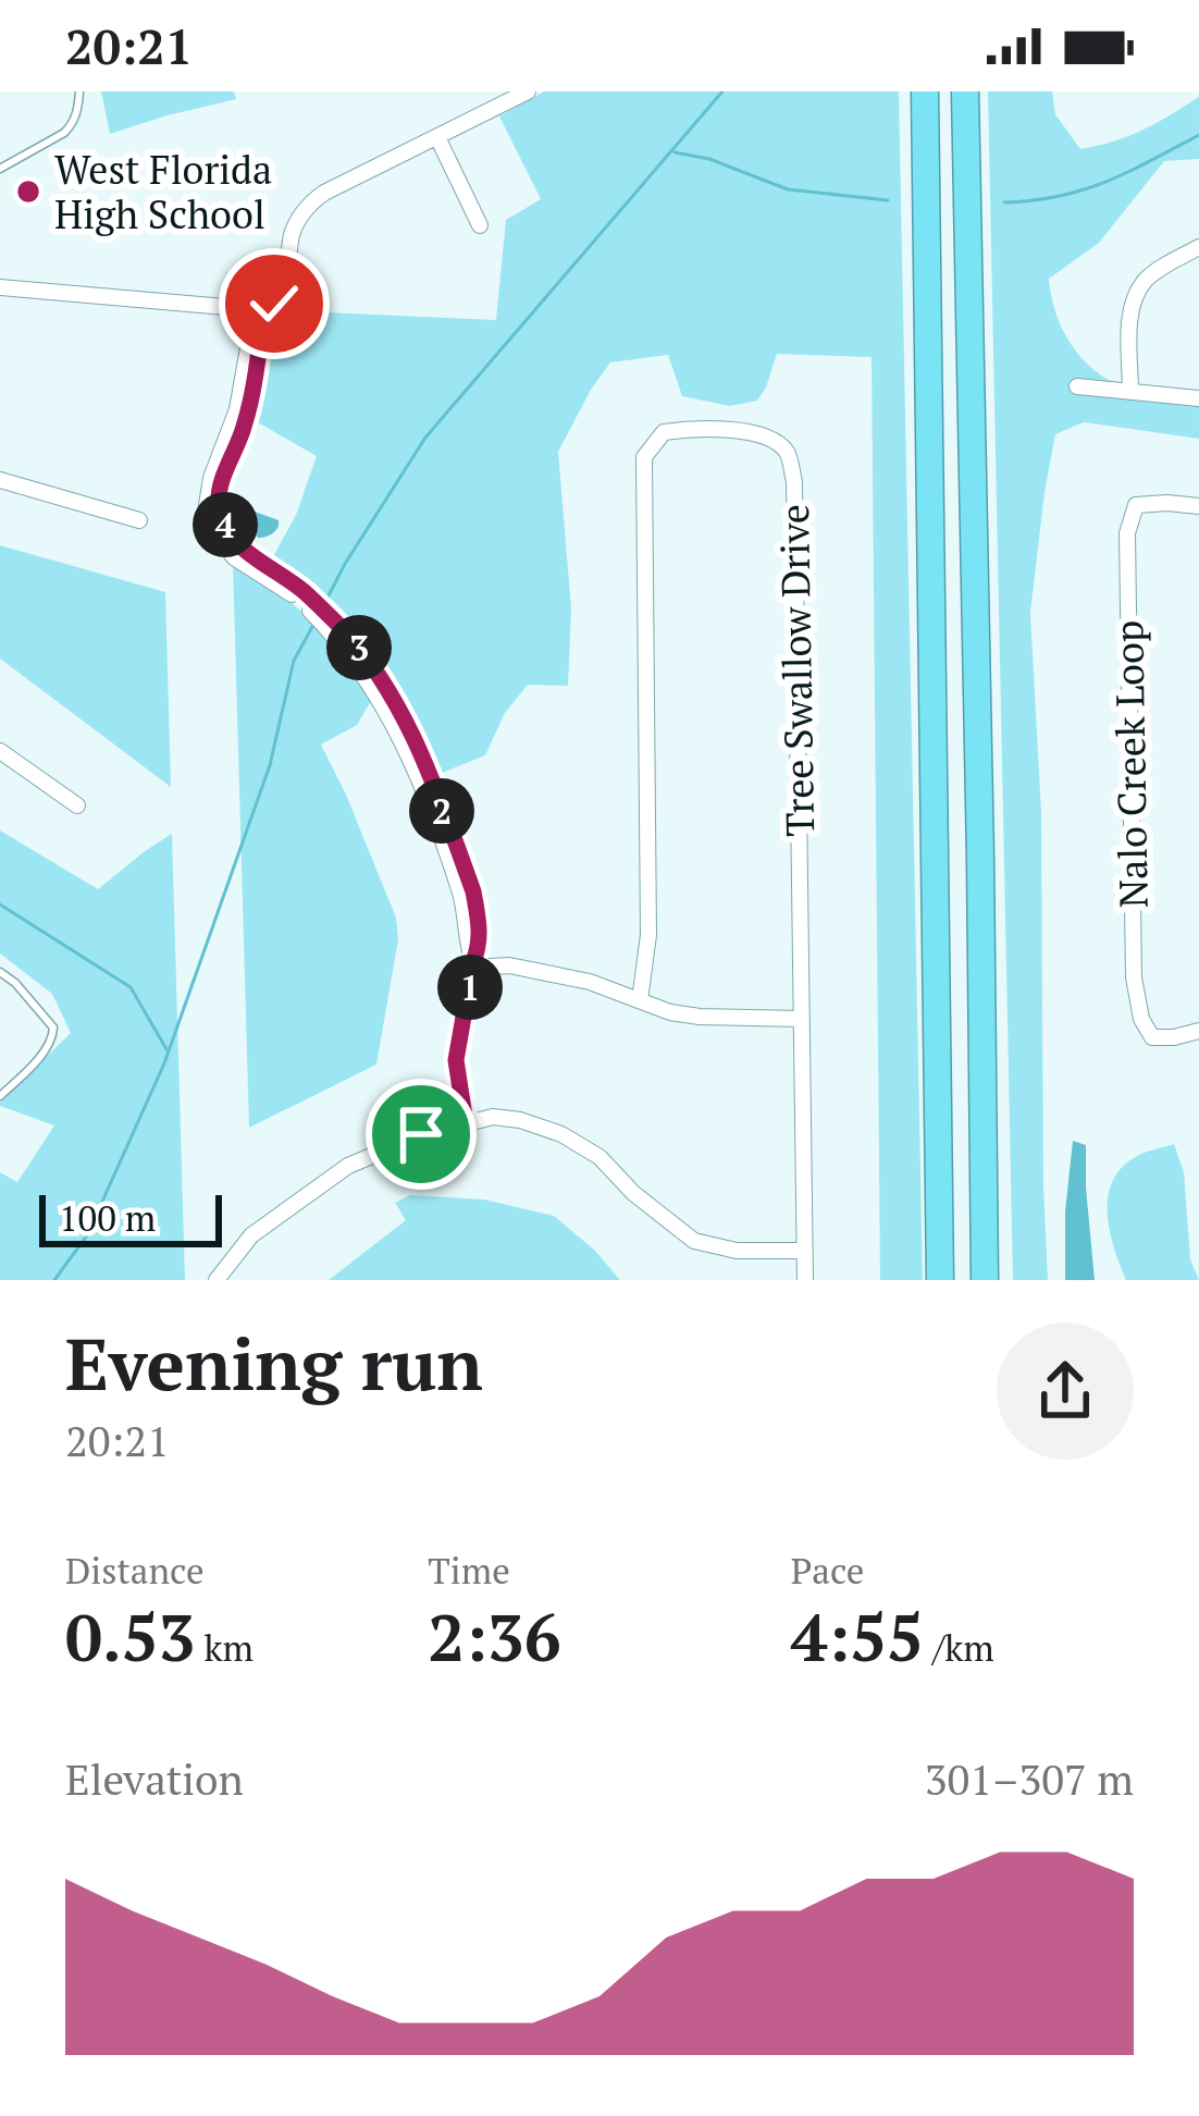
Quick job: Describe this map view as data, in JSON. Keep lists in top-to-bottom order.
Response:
{
  "streets": {
    "street": ["Tree Swallow Drive", "Nalo Creek Loop"]
  },
  "places": ["West Florida High School"],
  "scale_bar": "100 m",
  "page": {
    "status": "20:21",
    "pins": [
      "4",
      "3",
      "2",
      "1"
    ],
    "scale": "100 m",
    "heading": ["Evening run", "20:21"],
    "stats": [
      ["Distance", "0.53 km"],
      ["Time", "2:36"],
      ["Pace", "4:55 /km"]
    ],
    "chart": ["Elevation", "301–307 m"]
  }
}
